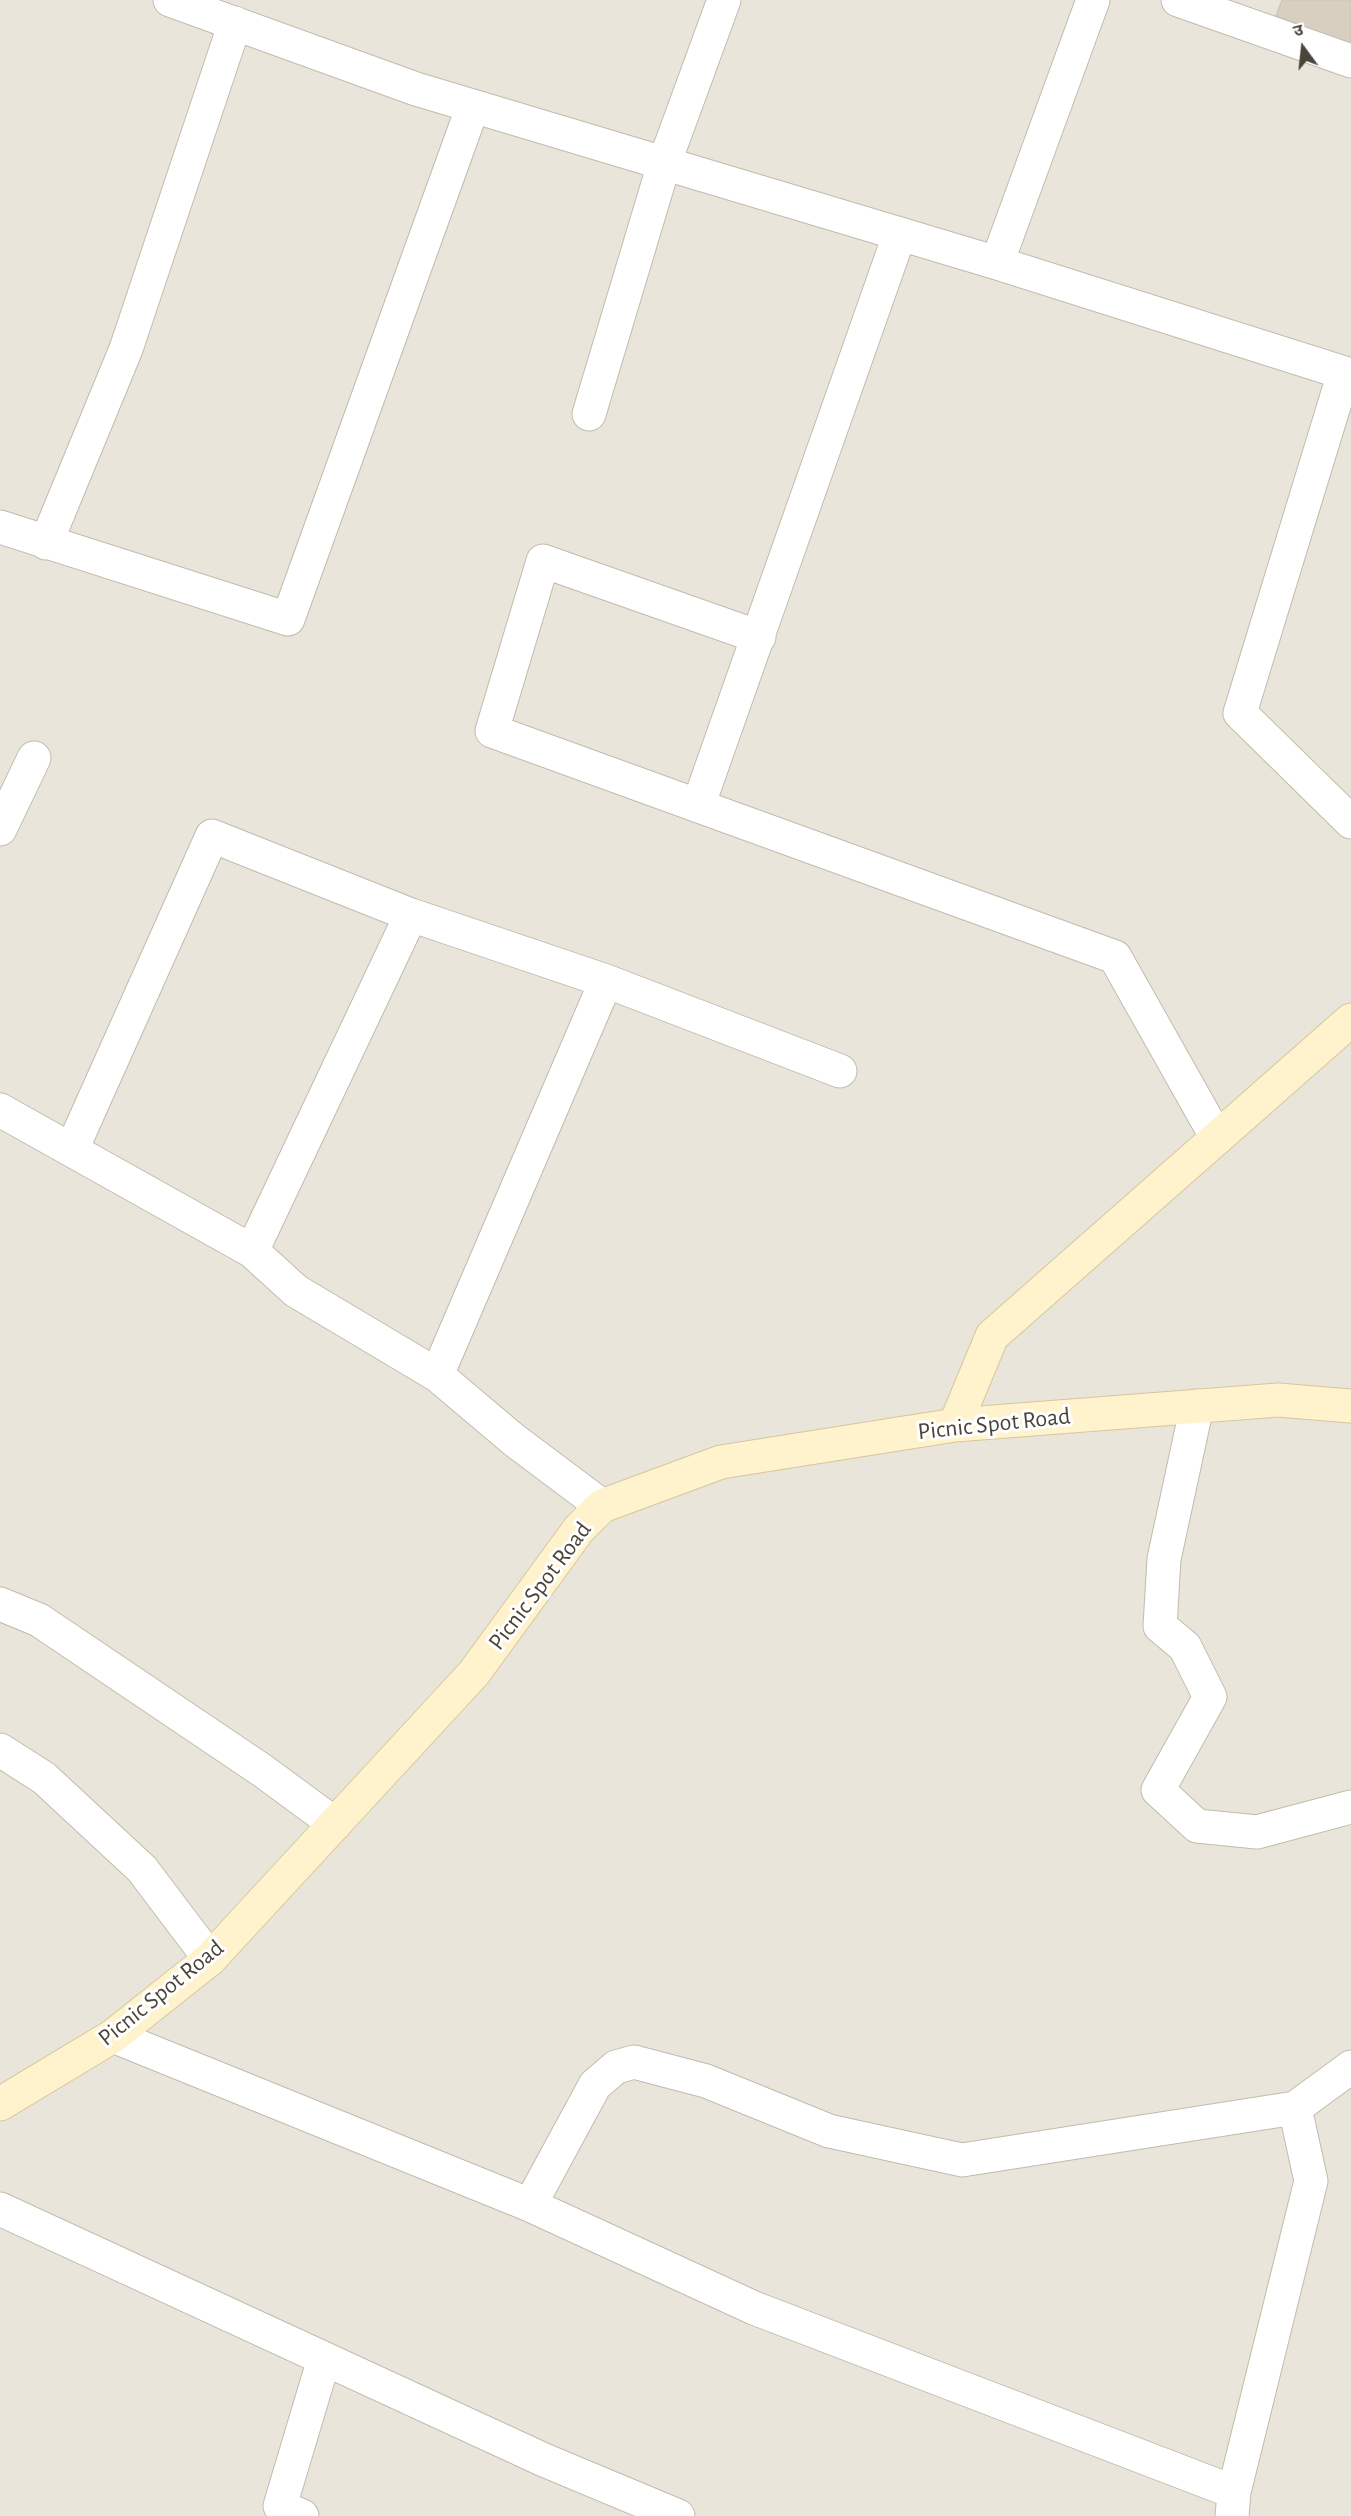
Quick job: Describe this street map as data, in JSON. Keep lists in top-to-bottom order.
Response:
{
  "streets": {
    "street": ["Picnic Spot Road"]
  },
  "north": "top"
}
